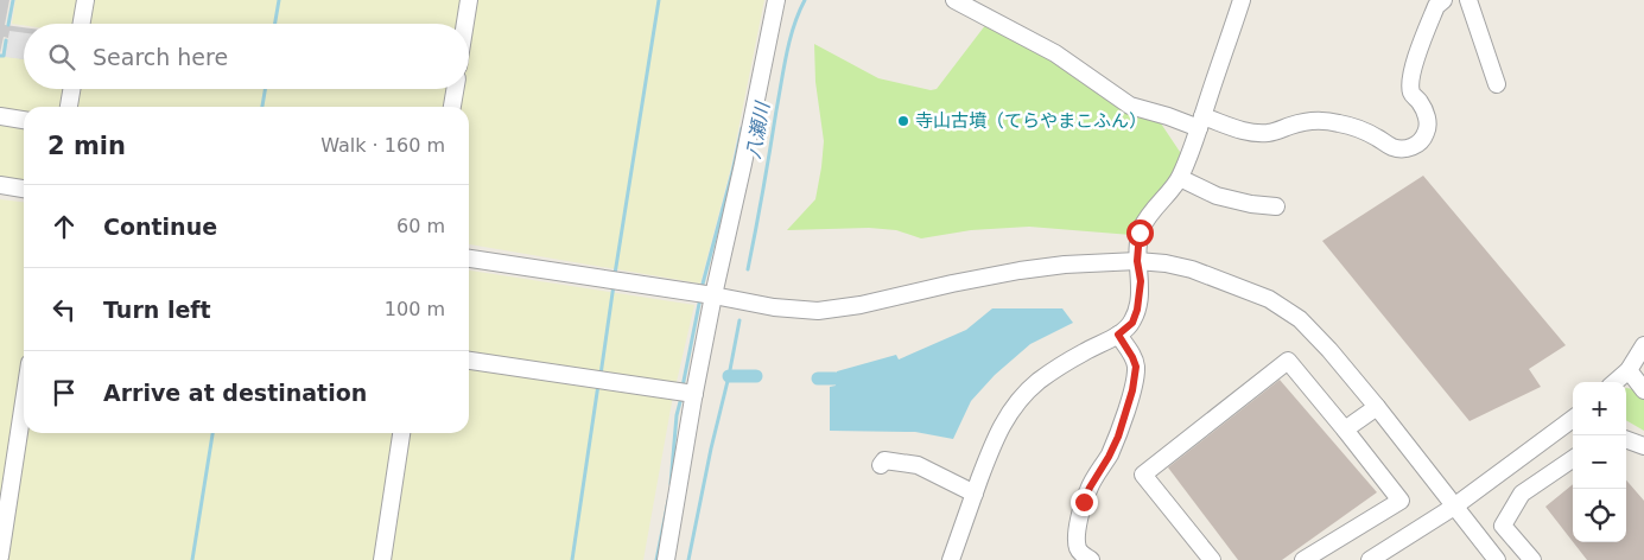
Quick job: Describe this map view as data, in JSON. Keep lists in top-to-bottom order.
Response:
{
  "water": ["八瀬川"],
  "places": ["寺山古墳（てらやまこふん）"],
  "page": {
    "search": "Search here",
    "heading": ["2 min", "Walk · 160 m"],
    "list": [
      ["Continue", "60 m"],
      ["Turn left", "100 m"],
      "Arrive at destination"
    ],
    "map_buttons": ["+", "−"]
  }
}
